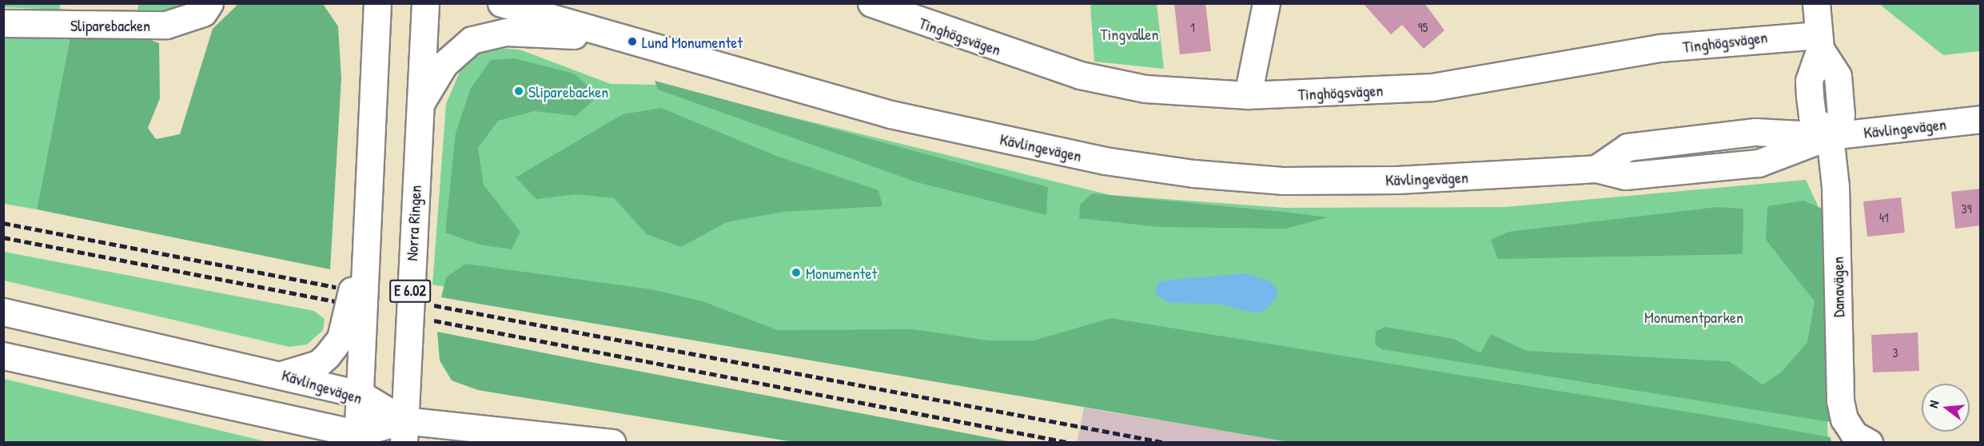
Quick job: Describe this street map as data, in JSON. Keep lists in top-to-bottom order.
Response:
{
  "streets": {
    "main road": [
      "Sliparebacken",
      "Tinghögsvägen",
      "Kävlingevägen",
      "Norra Ringen",
      "Danavägen",
      "E 6.02"
    ]
  },
  "crossings": [
    ["Kävlingevägen", "Norra Ringen"],
    ["Kävlingevägen", "Danavägen"],
    ["Kävlingevägen", "E 6.02"]
  ],
  "parks": ["Tingvallen", "Monumentparken"],
  "places": ["Lund Monumentet", "Sliparebacken", "Monumentet"],
  "house_numbers": [
    "1",
    "95",
    "39",
    "41",
    "3"
  ],
  "north": "left"
}
